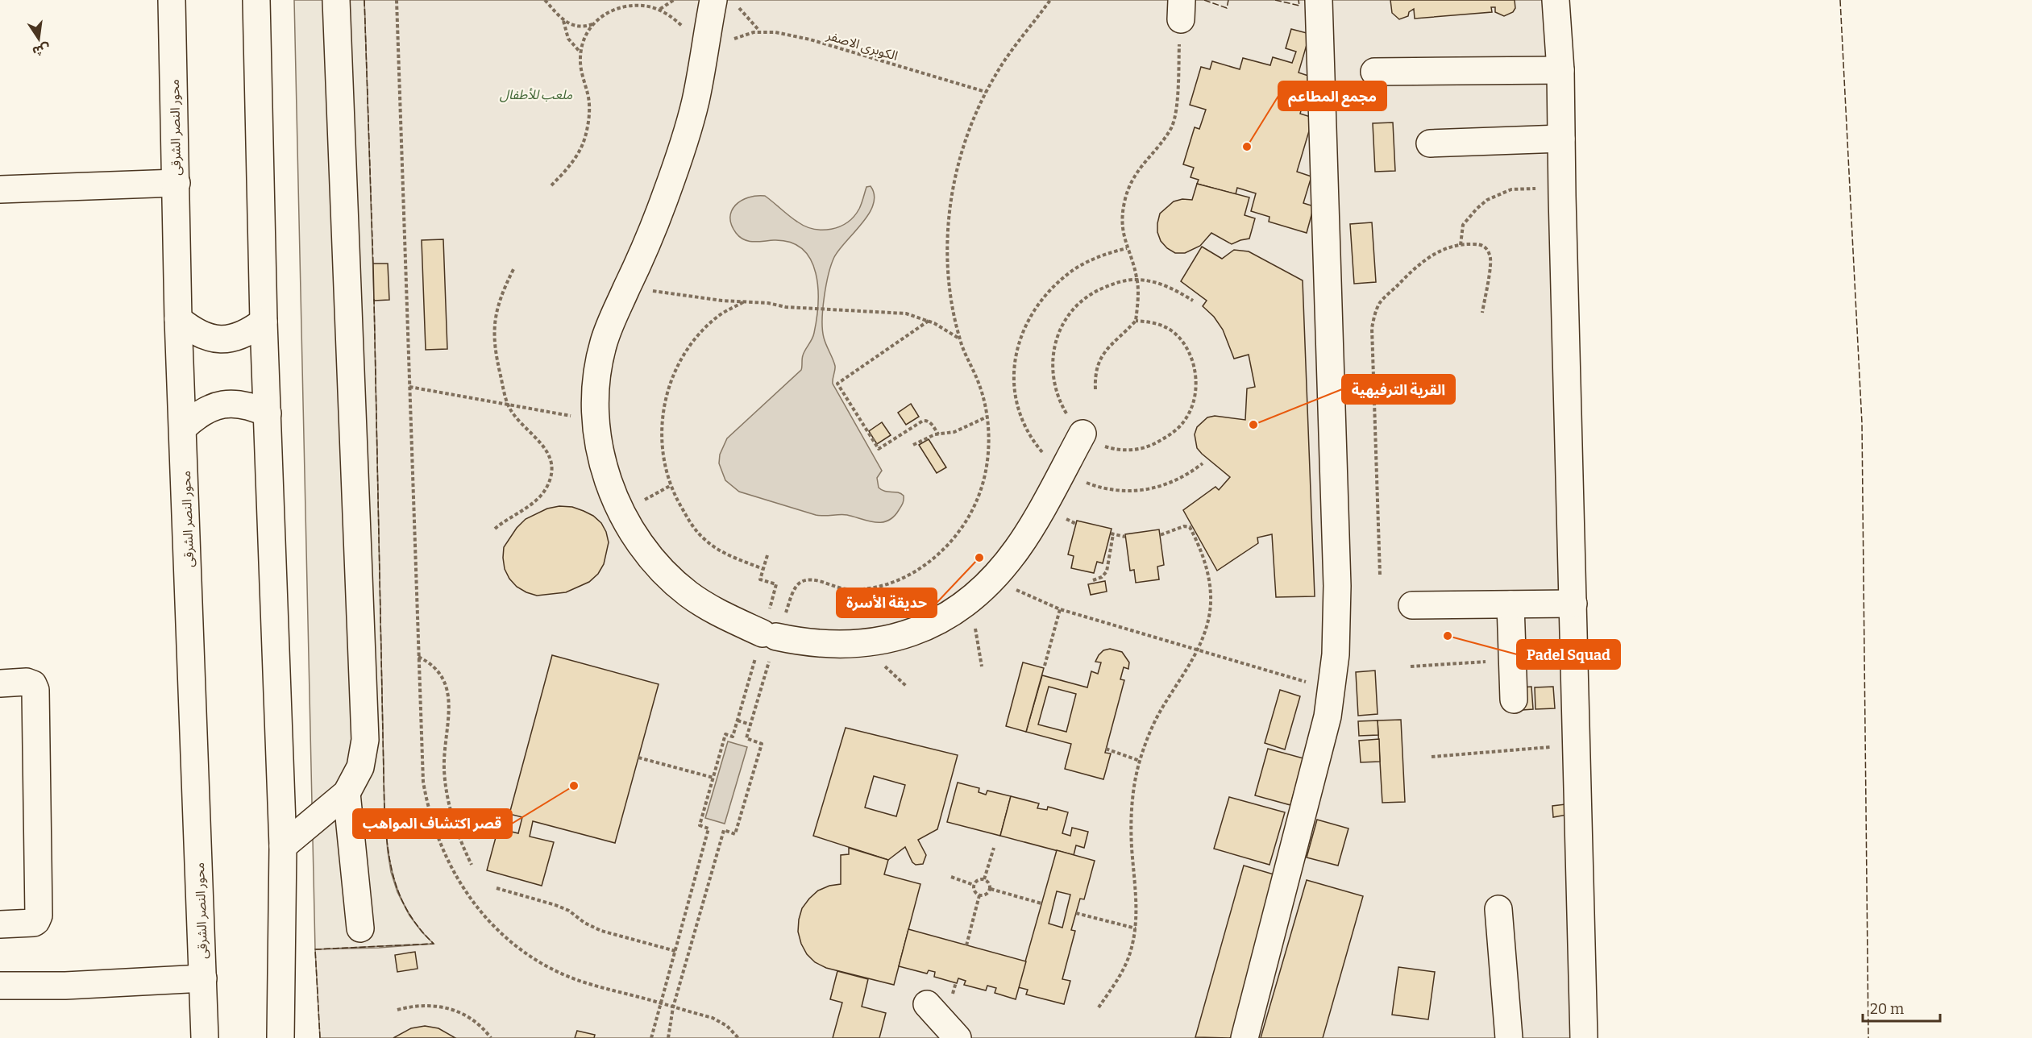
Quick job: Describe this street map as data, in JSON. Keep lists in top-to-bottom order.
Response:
{
  "streets": {
    "main road": ["محور النصر الشرقى"],
    "path": ["الكوبرى الاصفر"]
  },
  "parks": ["ملعب للأطفال"],
  "places": [
    "مجمع المطاعم",
    "القرية الترفيهية",
    "حديقة الأسرة",
    "Padel Squad",
    "قصر اكتشاف المواهب"
  ],
  "scale_bar": "20 m",
  "north": "bottom"
}
